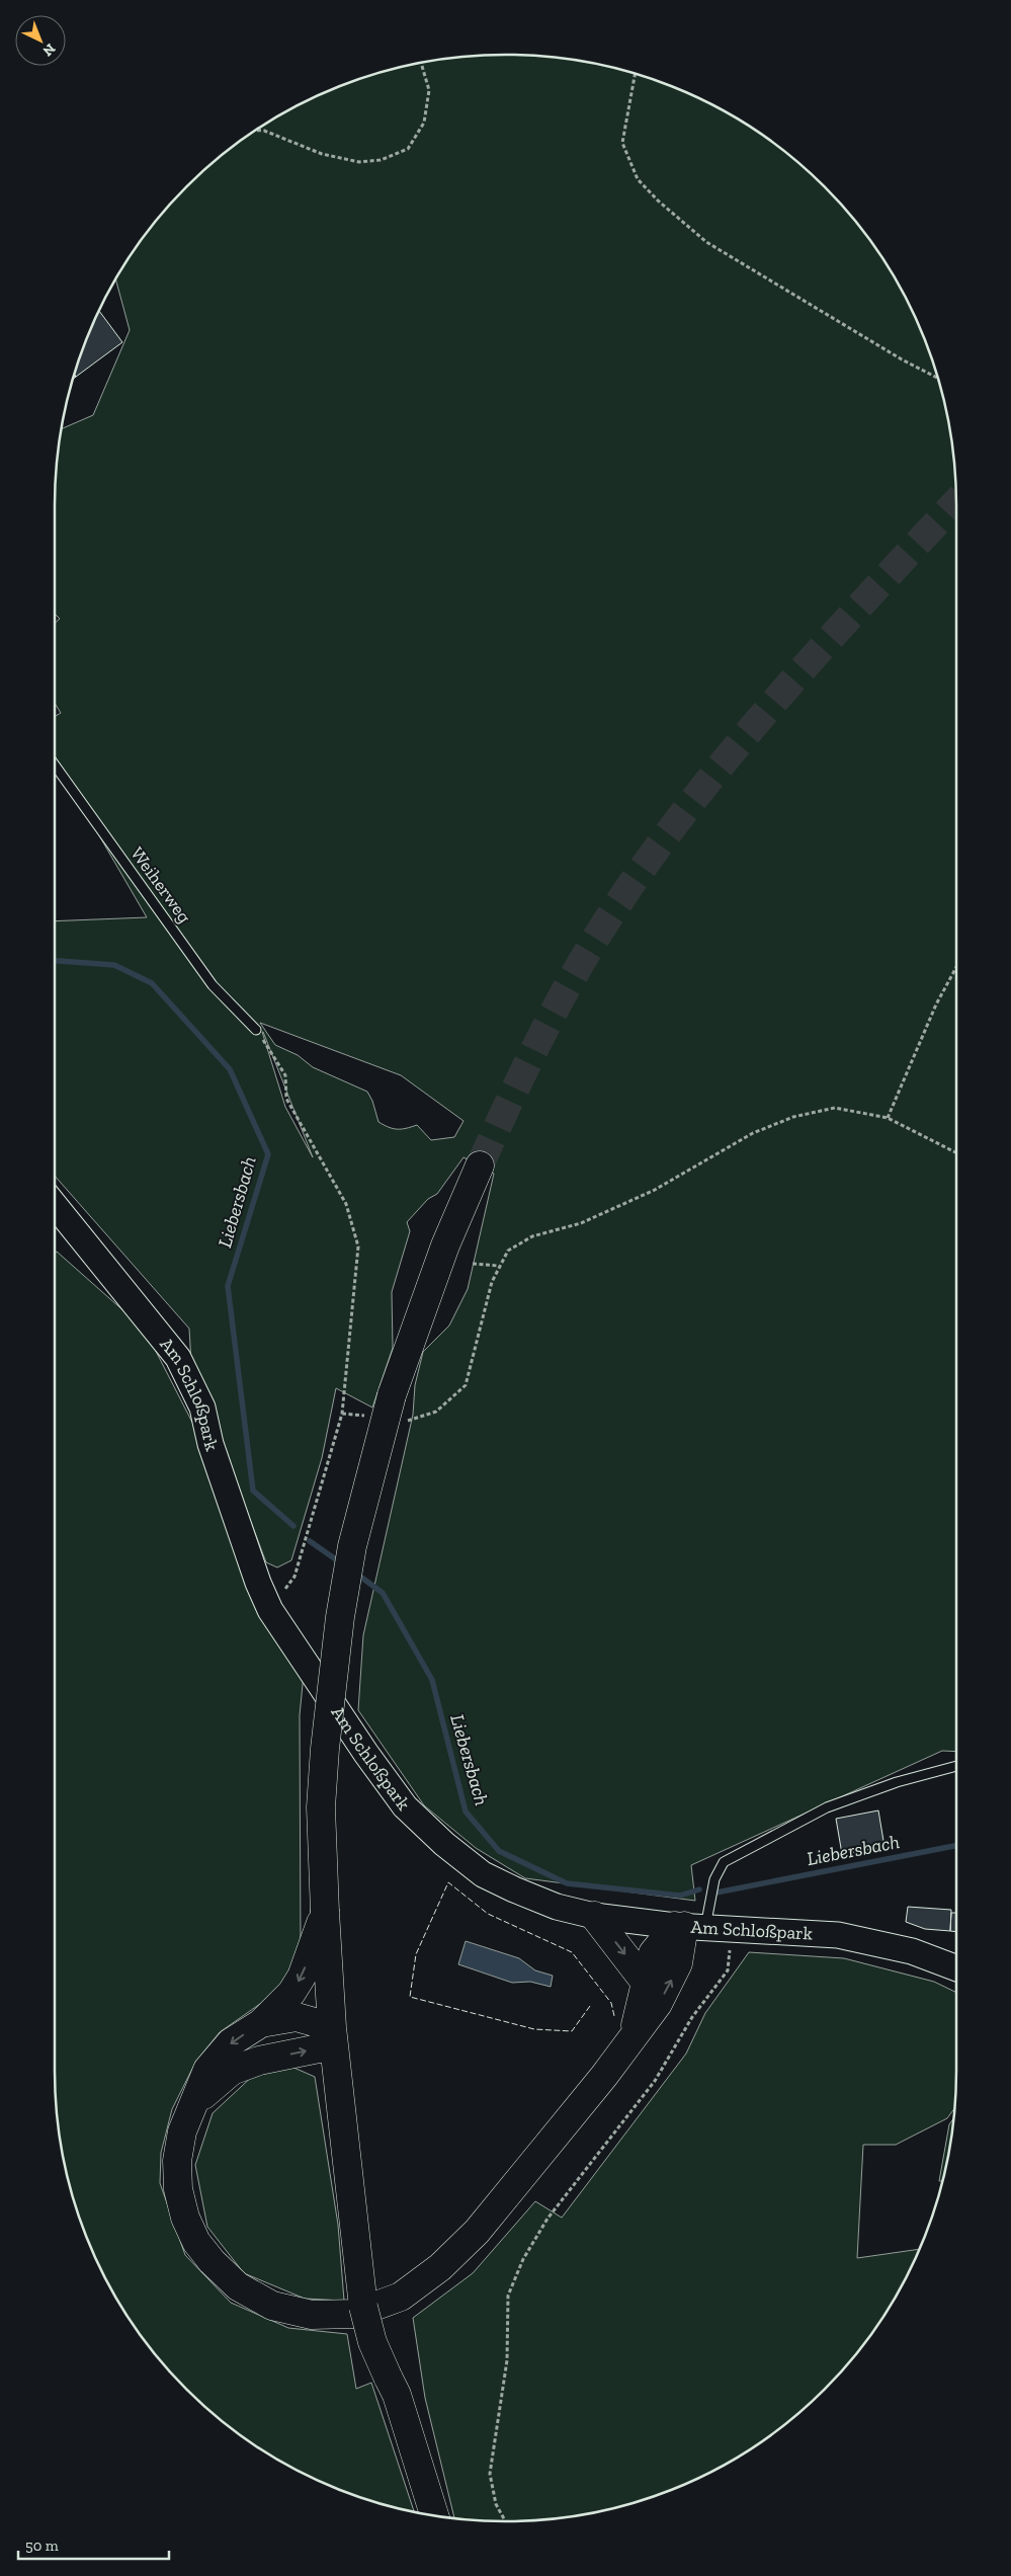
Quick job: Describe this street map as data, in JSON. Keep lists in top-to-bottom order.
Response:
{
  "streets": {
    "street": ["Am Schloßpark"],
    "lane": ["Weiherweg"]
  },
  "water": ["Liebersbach"],
  "scale_bar": "50 m",
  "north": "bottom right"
}
